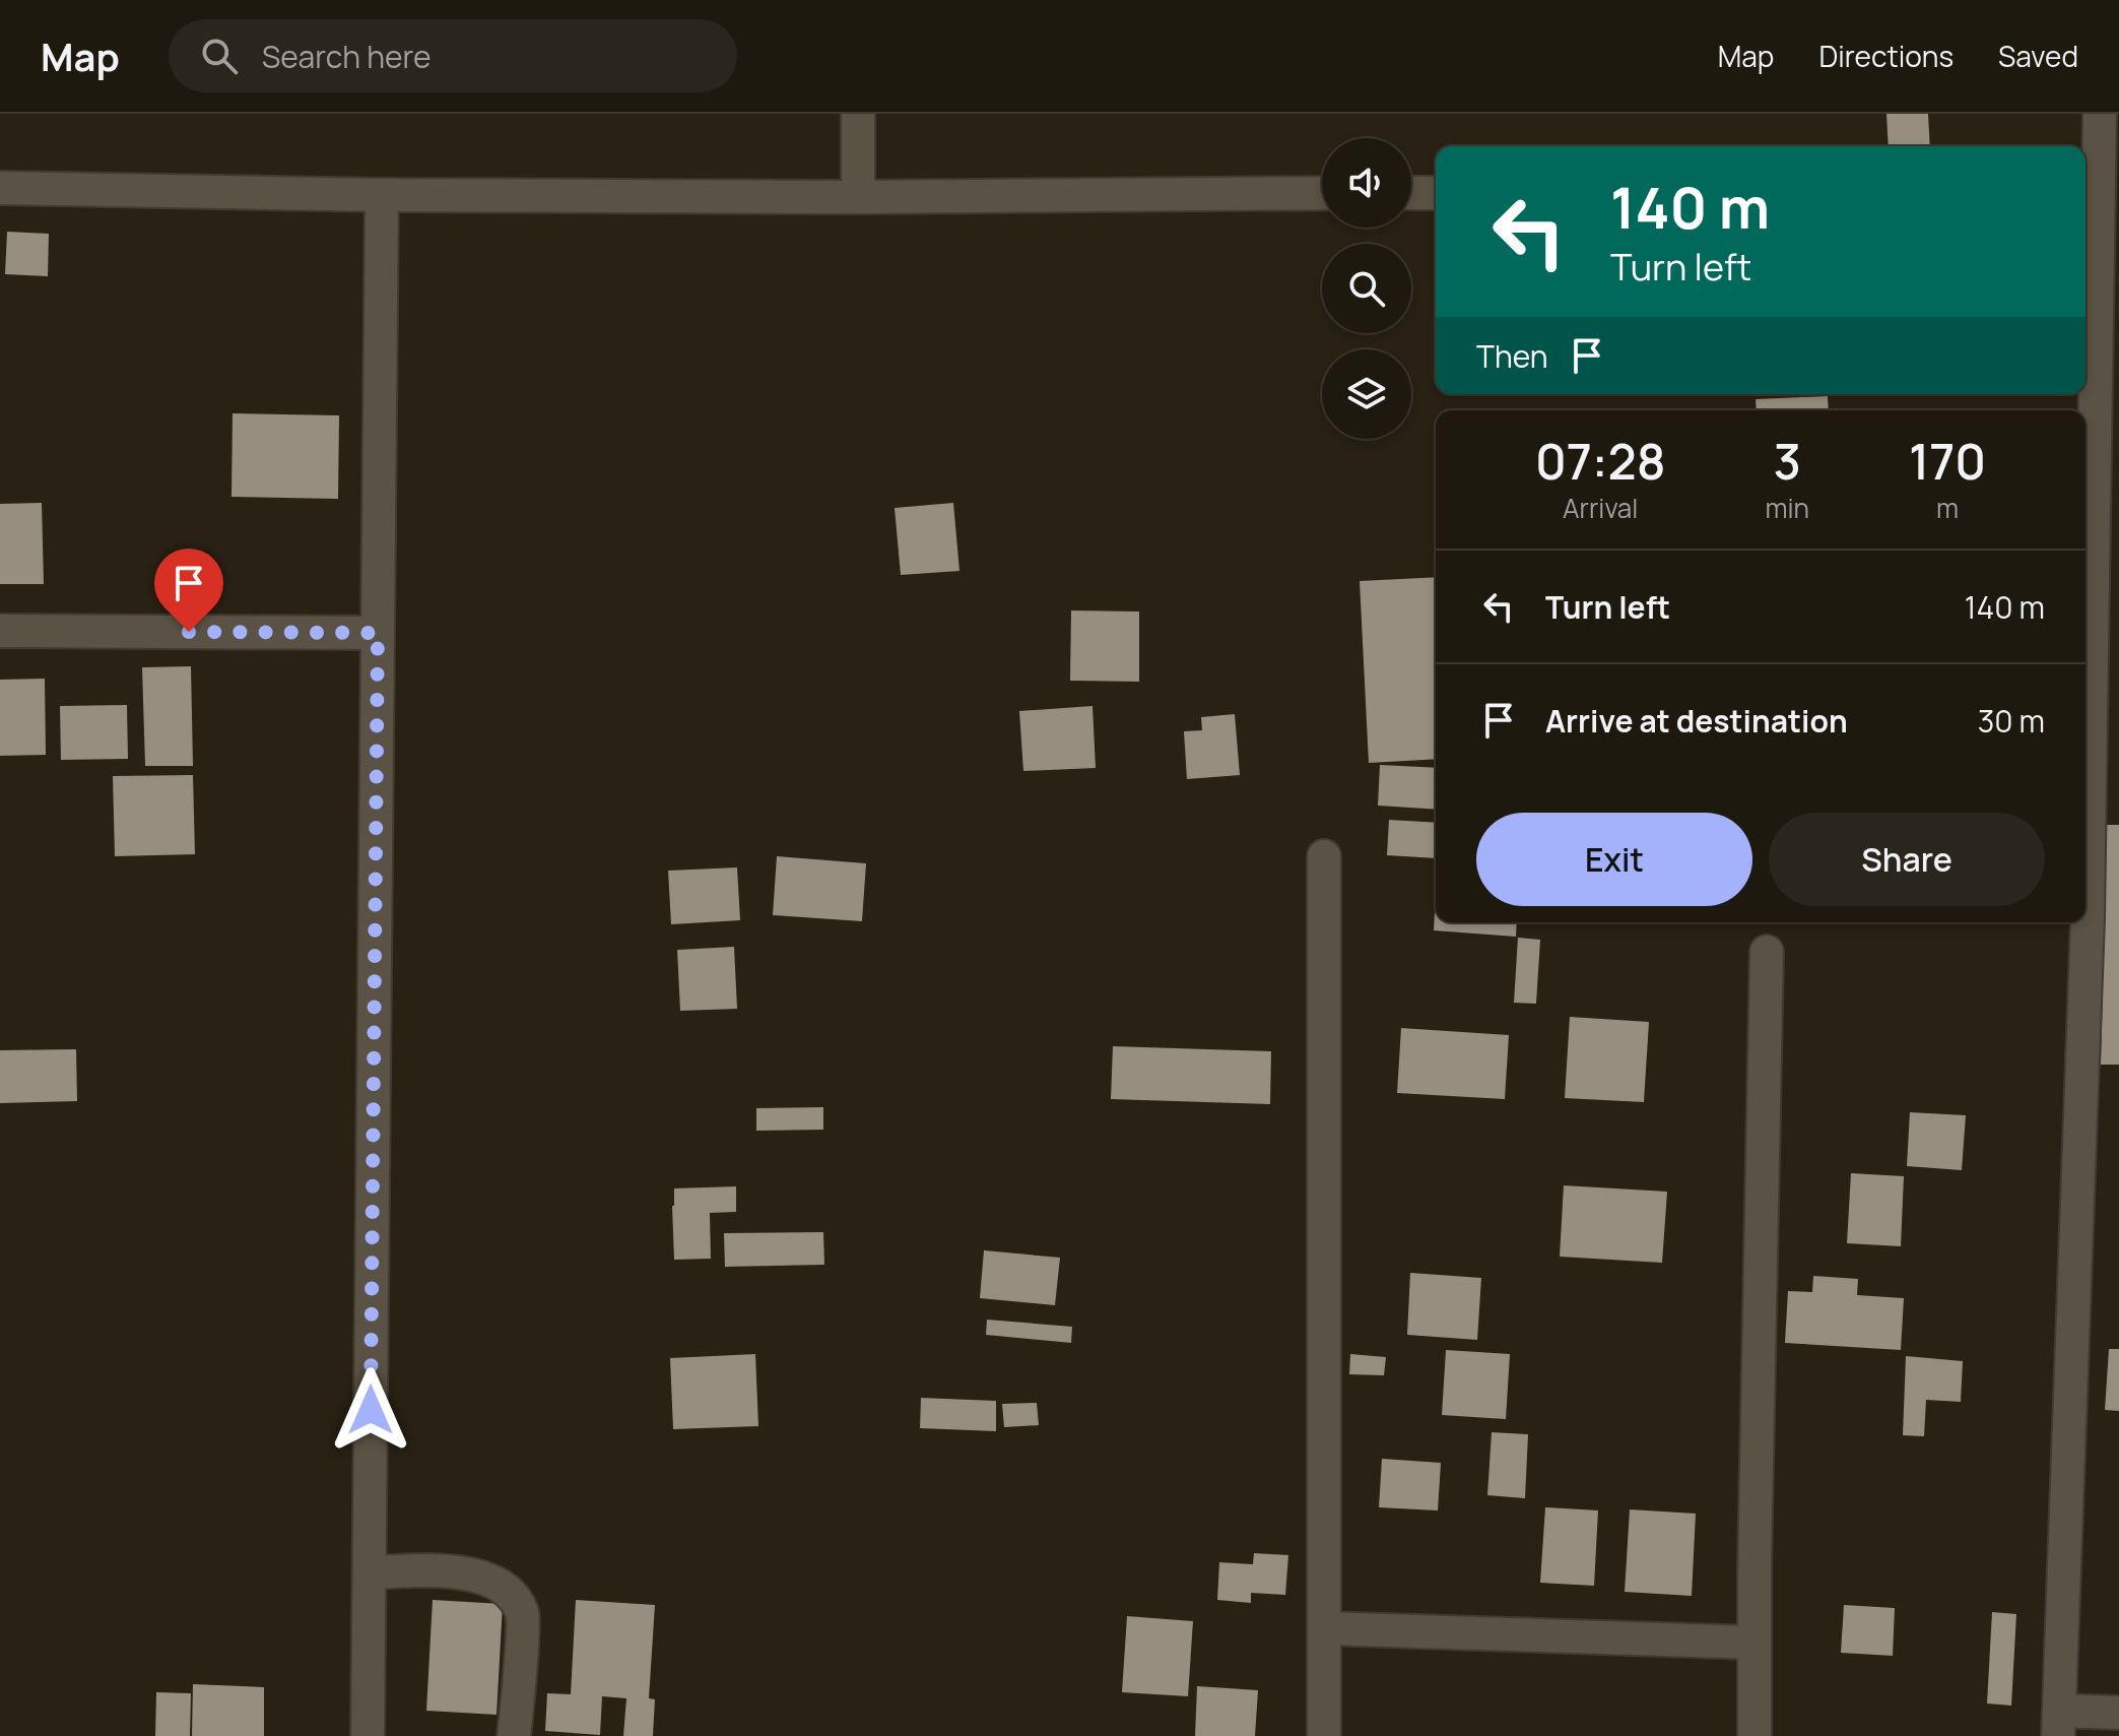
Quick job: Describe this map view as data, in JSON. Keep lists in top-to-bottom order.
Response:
{
  "page": {
    "header": "Map",
    "search": "Search here",
    "nav": ["Map", "Directions", "Saved"],
    "turn": ["140 m", "Turn left"],
    "then": "Then",
    "eta": [
      "07:28",
      "Arrival",
      "3",
      "min",
      "170",
      "m"
    ],
    "list": [
      {
        "name": "Turn left",
        "value": "140 m"
      },
      {
        "name": "Arrive at destination",
        "value": "30 m"
      }
    ],
    "buttons": ["Exit", "Share"]
  }
}
